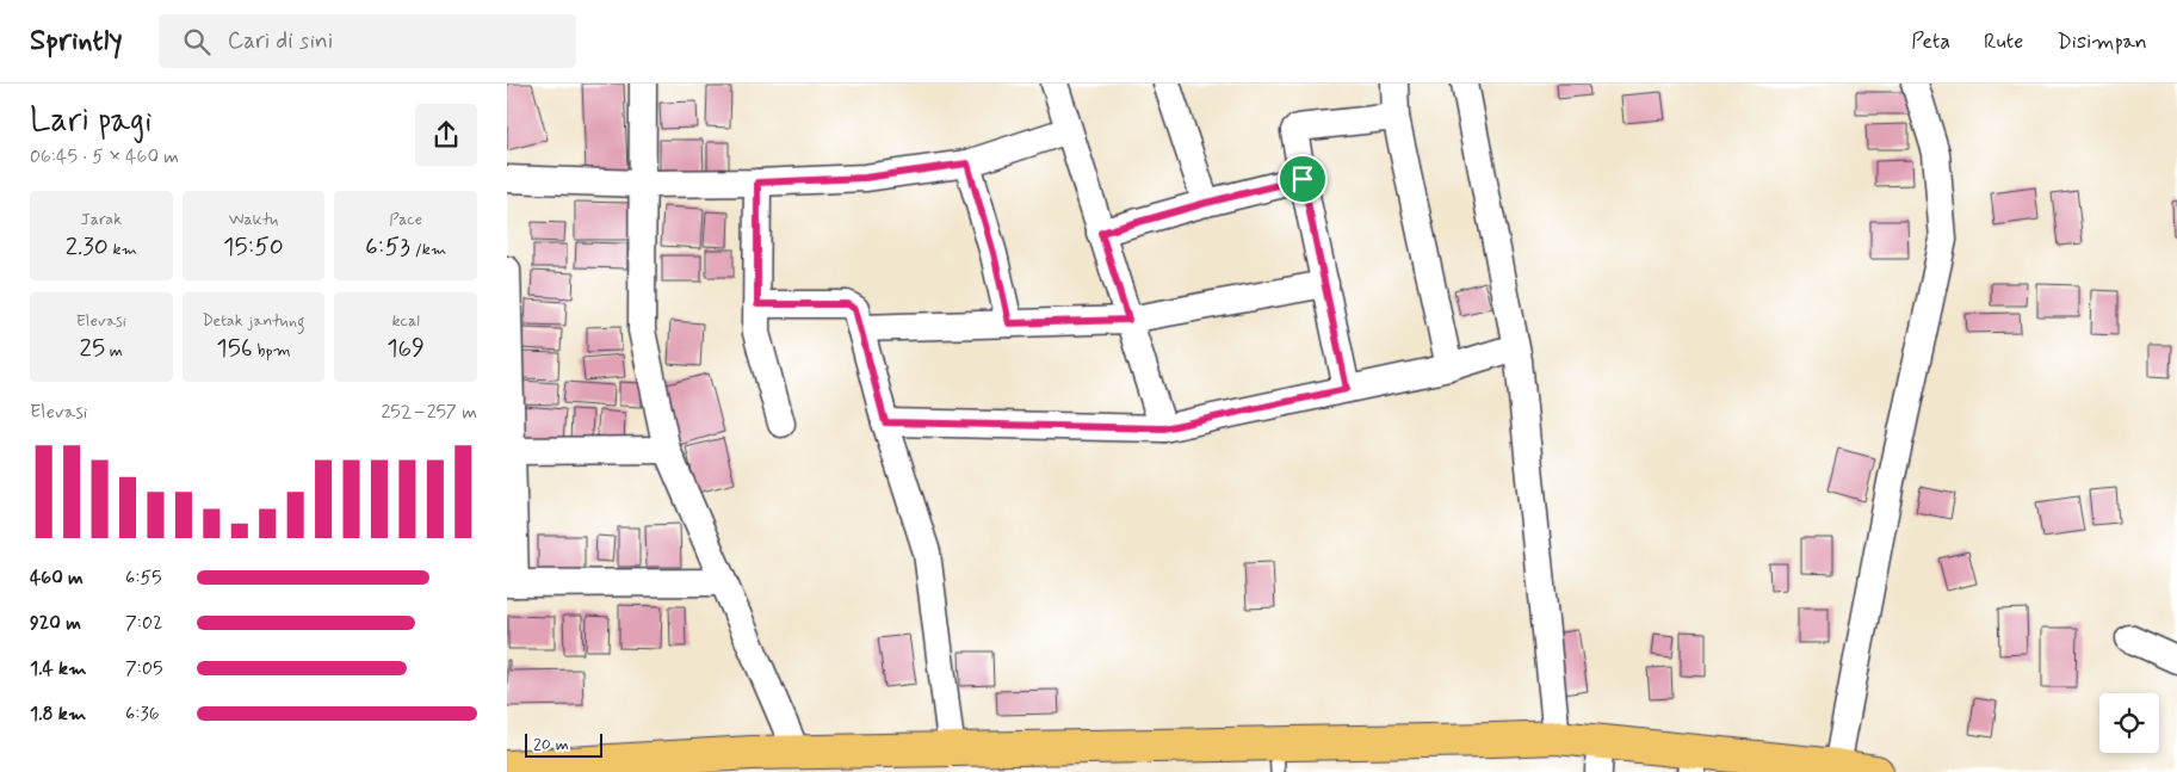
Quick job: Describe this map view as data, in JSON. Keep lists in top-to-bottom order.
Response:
{
  "scale_bar": "20 m",
  "page": {
    "header": "Sprintly",
    "search": "Cari di sini",
    "nav": ["Peta", "Rute", "Disimpan"],
    "heading": ["Lari pagi", "06:45 · 5 × 460 m"],
    "stats": [
      ["Jarak", "2.30 km"],
      ["Waktu", "15:50"],
      ["Pace", "6:53 /km"],
      ["Elevasi", "25 m"],
      ["Detak jantung", "156 bpm"],
      ["kcal", "169"]
    ],
    "chart": ["Elevasi", "252–257 m"],
    "list": [
      {
        "name": "460 m",
        "note": "6:55"
      },
      {
        "name": "920 m",
        "note": "7:02"
      },
      {
        "name": "1.4 km",
        "note": "7:05"
      },
      {
        "name": "1.8 km",
        "note": "6:36"
      }
    ],
    "scale": "20 m"
  }
}
